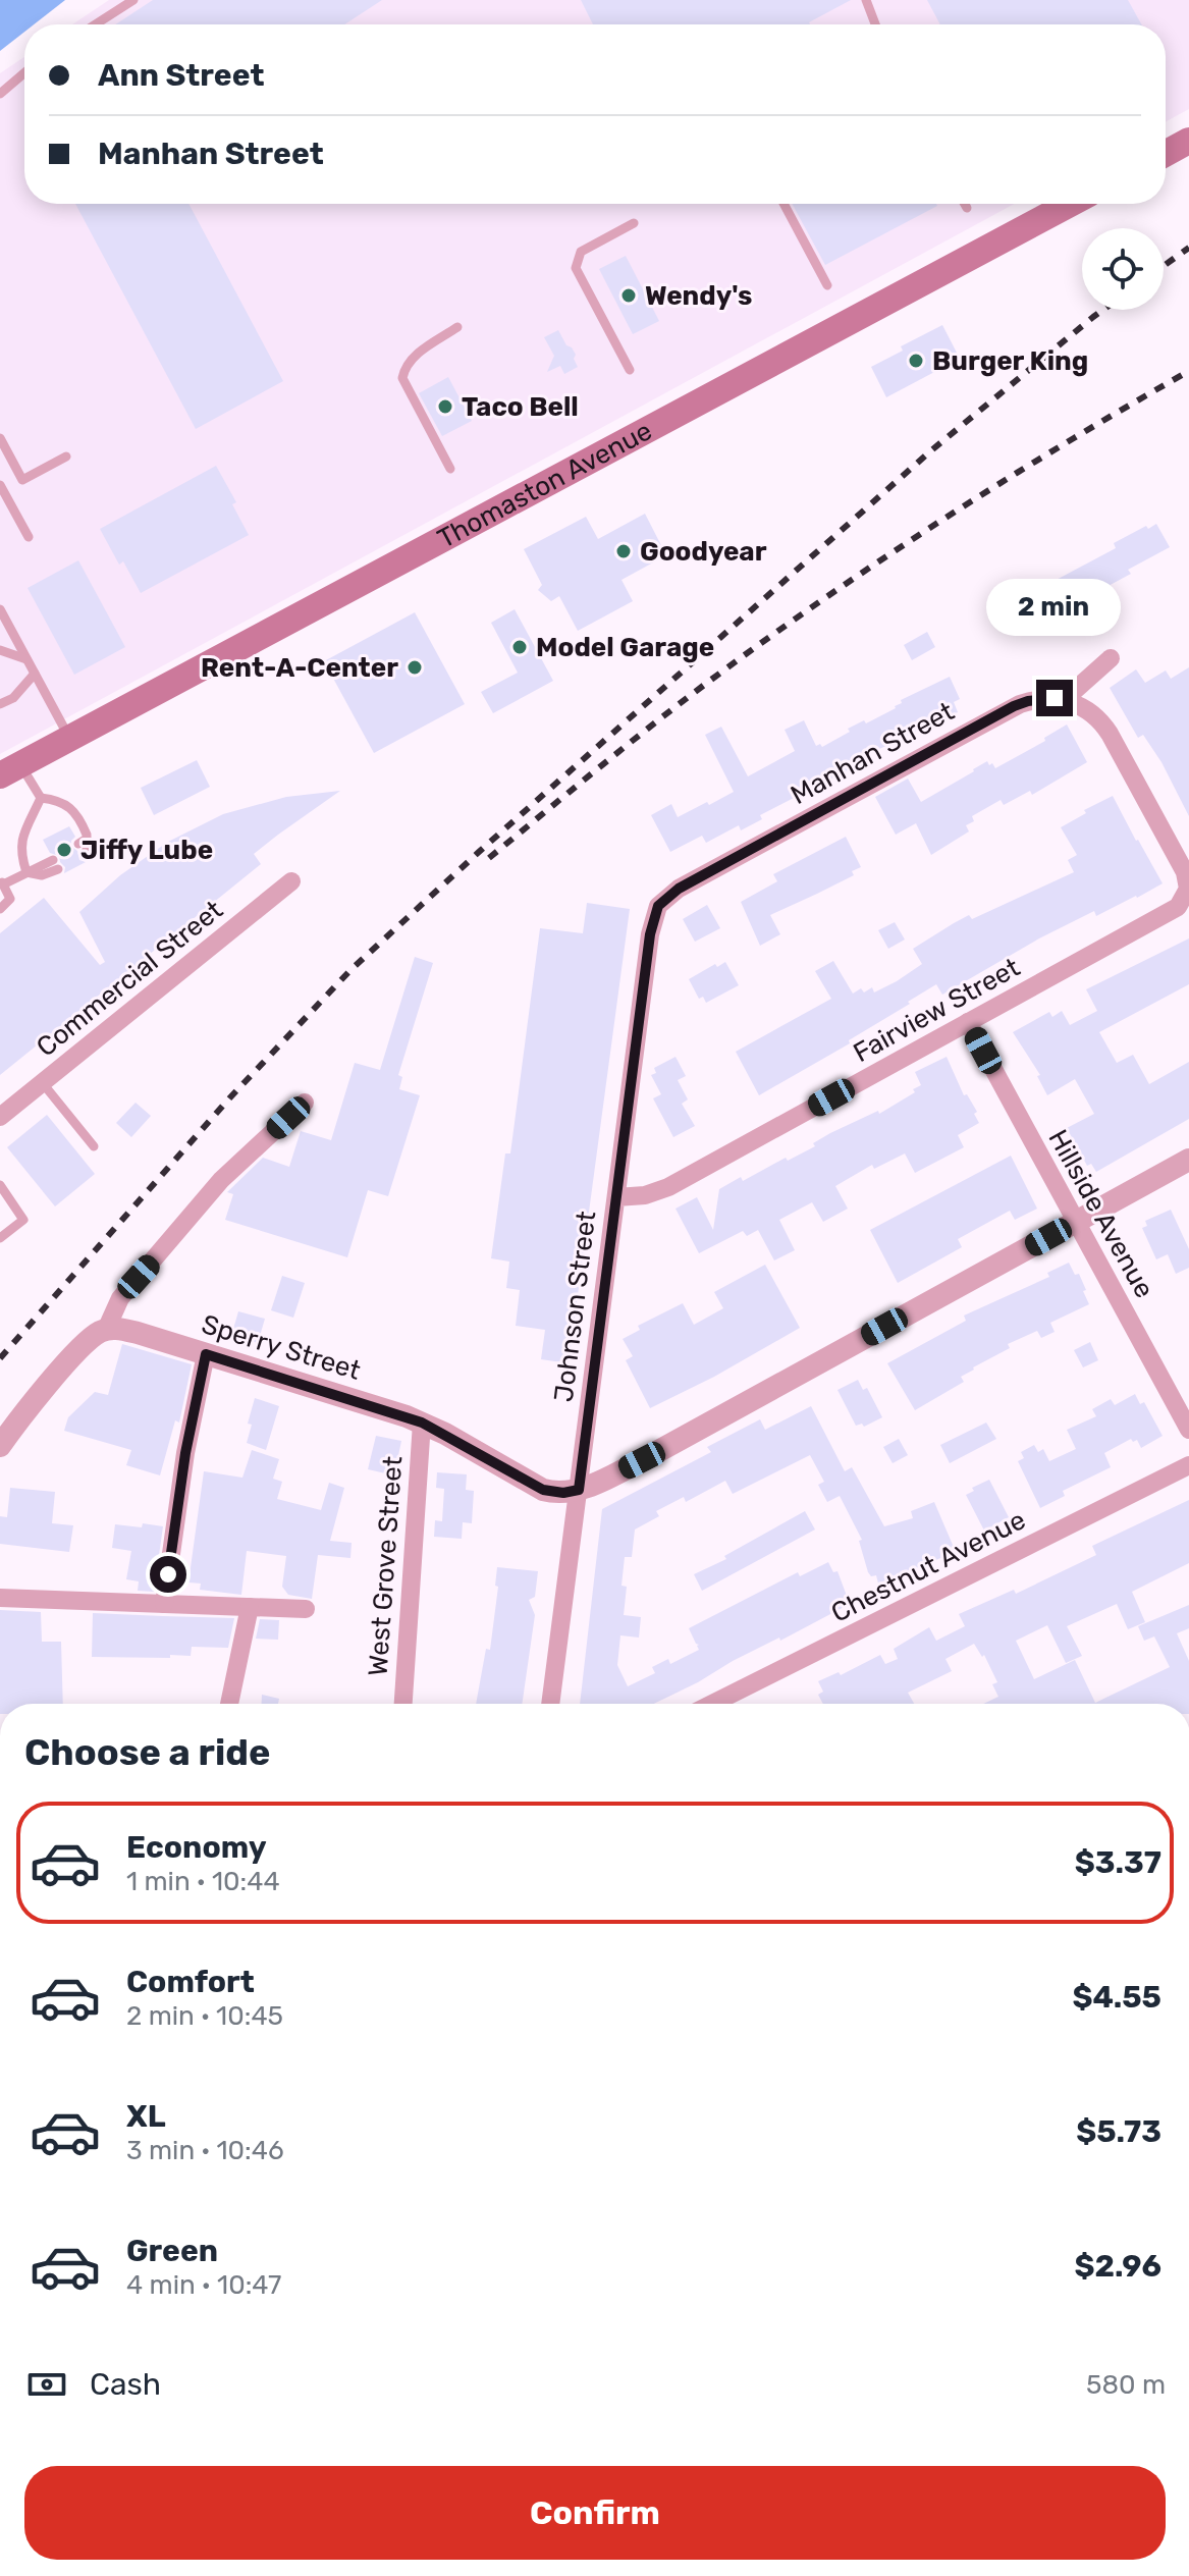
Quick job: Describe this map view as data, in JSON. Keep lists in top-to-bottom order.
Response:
{
  "streets": {
    "main road": ["Thomaston Avenue"],
    "street": [
      "Manhan Street",
      "Commercial Street",
      "Fairview Street",
      "Hillside Avenue",
      "Johnson Street",
      "Sperry Street",
      "West Grove Street",
      "Chestnut Avenue"
    ]
  },
  "crossings": [
    ["Manhan Street", "Fairview Street"],
    ["Manhan Street", "Johnson Street"],
    ["Fairview Street", "Hillside Avenue"],
    ["Fairview Street", "Johnson Street"],
    ["Johnson Street", "Sperry Street"],
    ["Sperry Street", "West Grove Street"]
  ],
  "places": [
    "Wendy's",
    "Burger King",
    "Taco Bell",
    "Goodyear",
    "Model Garage",
    "Rent-A-Center",
    "Jiffy Lube"
  ],
  "page": {
    "banner": ["Ann Street", "Manhan Street"],
    "bubble": "2 min",
    "heading": "Choose a ride",
    "list": [
      {
        "name": "Economy",
        "note": "1 min · 10:44",
        "value": "$3.37"
      },
      {
        "name": "Comfort",
        "note": "2 min · 10:45",
        "value": "$4.55"
      },
      {
        "name": "XL",
        "note": "3 min · 10:46",
        "value": "$5.73"
      },
      {
        "name": "Green",
        "note": "4 min · 10:47",
        "value": "$2.96"
      }
    ],
    "pay": ["Cash", "580 m"],
    "buttons": "Confirm"
  }
}
